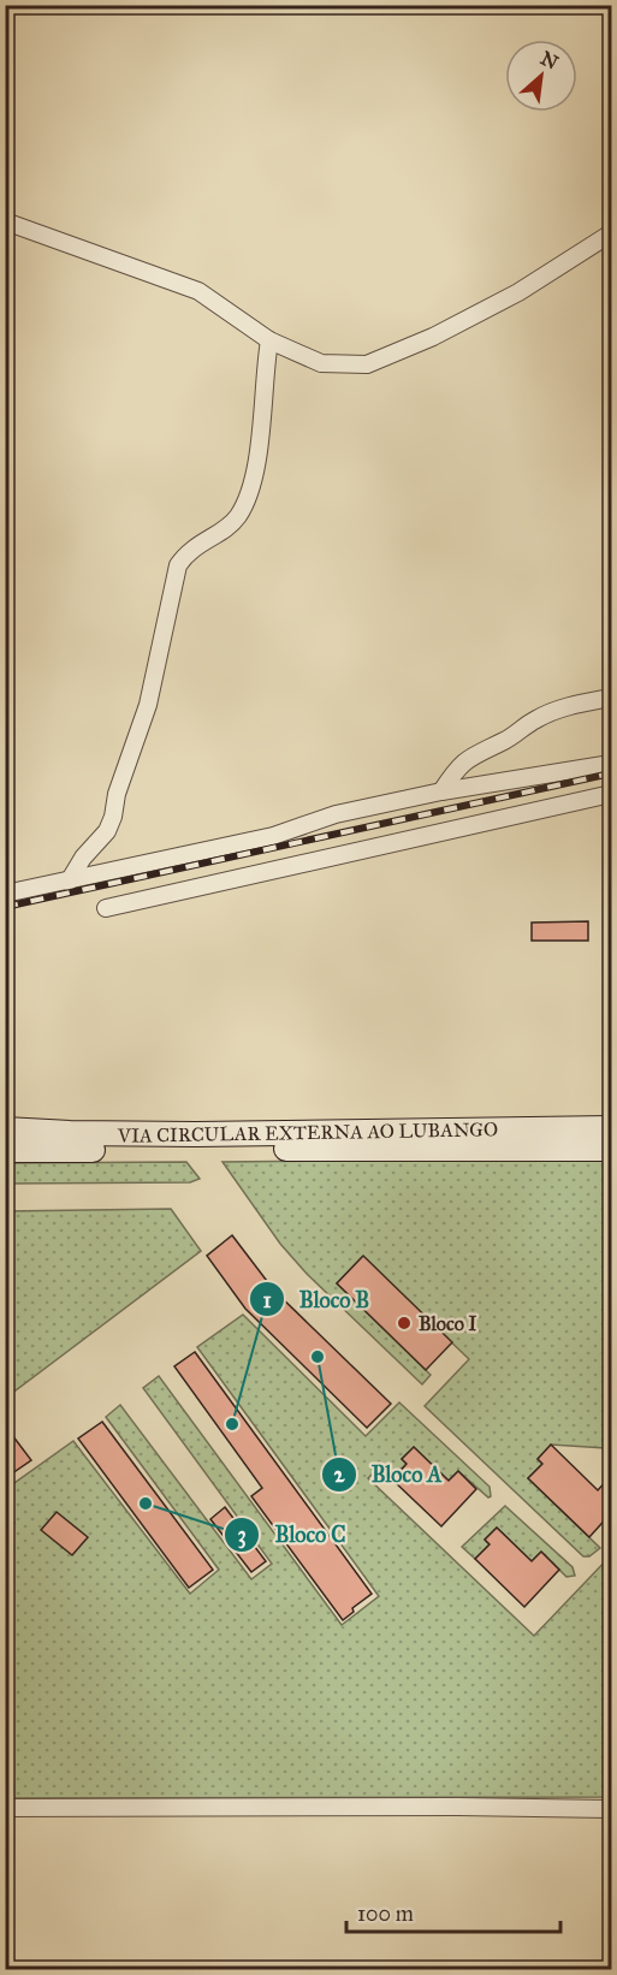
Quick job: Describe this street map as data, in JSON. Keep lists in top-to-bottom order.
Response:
{
  "streets": {
    "main road": ["VIA CIRCULAR EXTERNA AO LUBANGO"]
  },
  "places": [
    "Bloco I",
    "Bloco A",
    "Bloco B",
    "Bloco C"
  ],
  "scale_bar": "100 m",
  "north": "top right"
}
